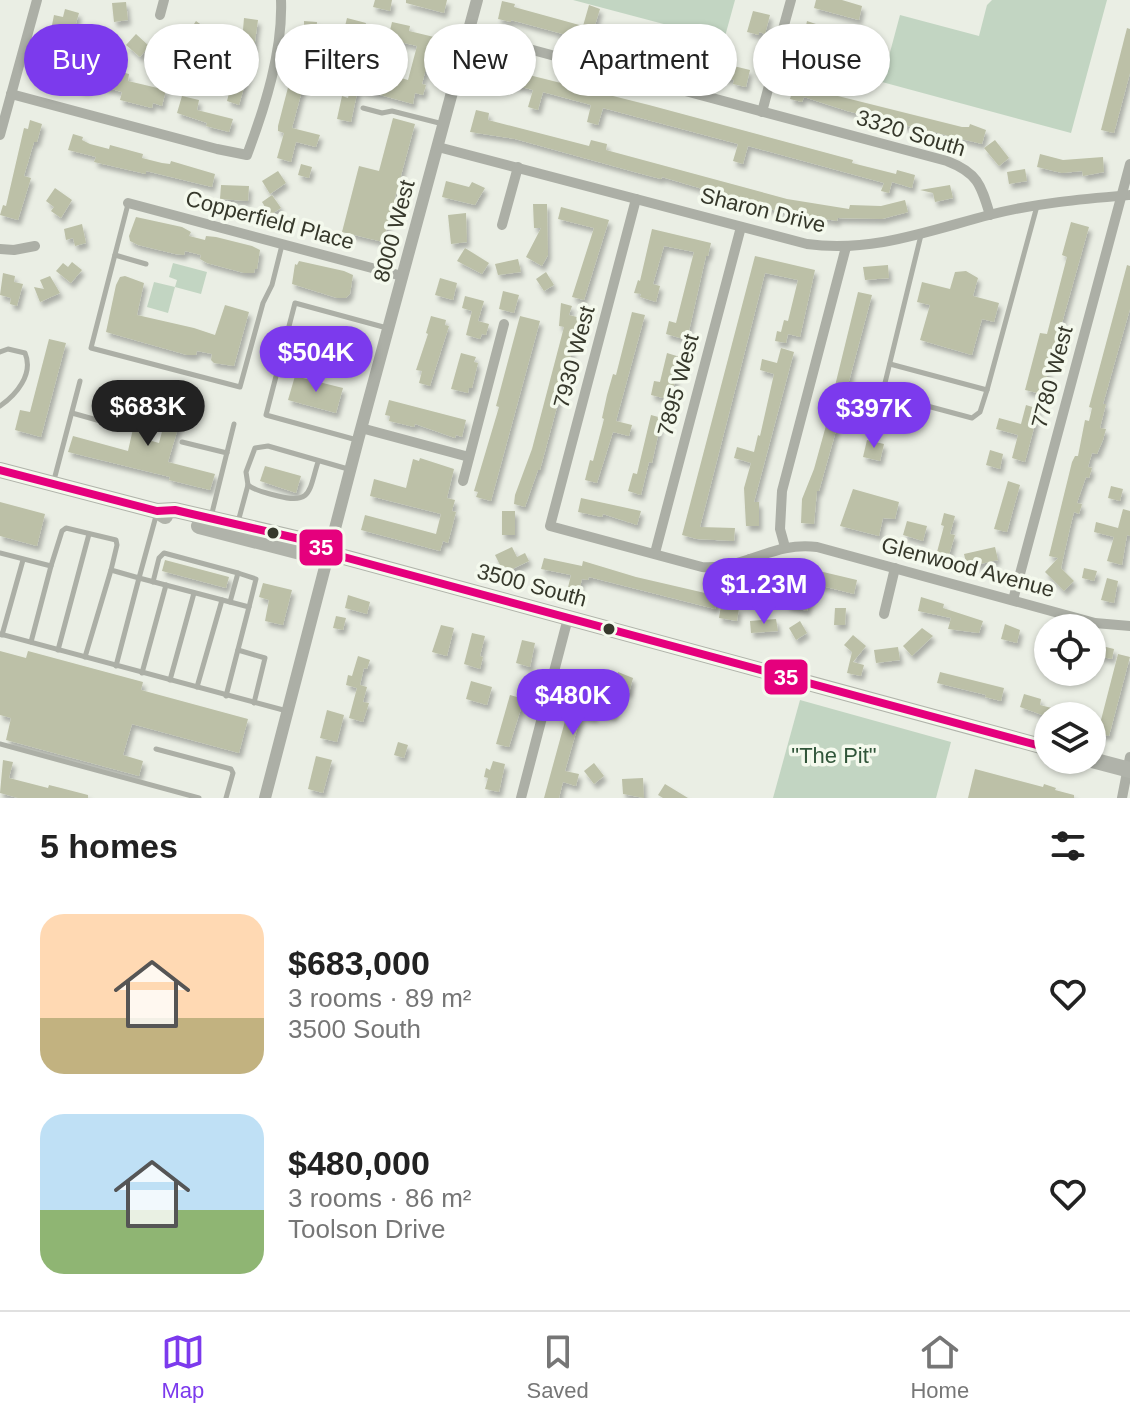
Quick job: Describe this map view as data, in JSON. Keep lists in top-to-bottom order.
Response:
{
  "streets": {
    "main road": ["3500 South"],
    "street": [
      "3320 South",
      "Sharon Drive",
      "Copperfield Place",
      "8000 West",
      "7930 West",
      "7780 West",
      "7895 West",
      "Glenwood Avenue"
    ]
  },
  "crossings": [
    ["3320 South", "Sharon Drive"],
    ["Sharon Drive", "8000 West"],
    ["Sharon Drive", "7930 West"],
    ["Sharon Drive", "7780 West"],
    ["Sharon Drive", "7895 West"],
    ["Copperfield Place", "8000 West"],
    ["8000 West", "3500 South"],
    ["7930 West", "Glenwood Avenue"],
    ["7780 West", "Glenwood Avenue"],
    ["7895 West", "Glenwood Avenue"]
  ],
  "parks": ["\"The Pit\""],
  "lines": ["transit line 35"],
  "page": {
    "chip": [
      "Buy",
      "Rent",
      "Filters",
      "New",
      "Apartment",
      "House"
    ],
    "price": [
      "$504K",
      "$683K",
      "$397K",
      "$1.23M",
      "$480K"
    ],
    "heading": "5 homes",
    "list": [
      {
        "name": "$683,000",
        "note": "3 rooms · 89 m² · 3500 South"
      },
      {
        "name": "$480,000",
        "note": "3 rooms · 86 m² · Toolson Drive"
      }
    ],
    "tabs": ["Map", "Saved", "Home"]
  }
}
